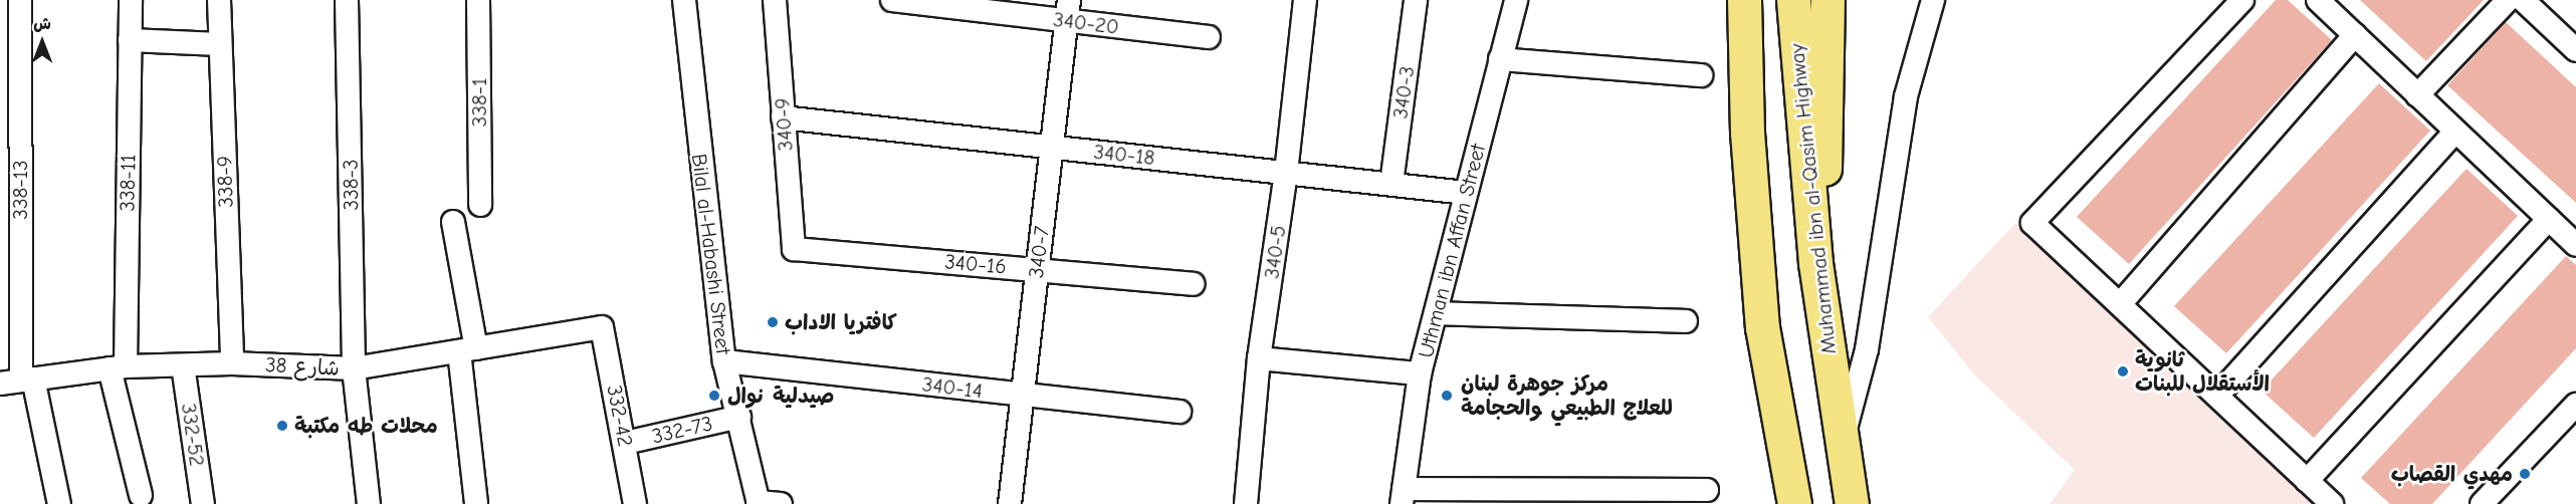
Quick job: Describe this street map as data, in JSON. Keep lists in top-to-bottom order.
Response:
{
  "streets": {
    "highway": ["Muhammad ibn al-Qasim Highway"],
    "street": [
      "340-20",
      "340-3",
      "338-1",
      "340-9",
      "340-18",
      "338-9",
      "338-11",
      "338-3",
      "338-13",
      "Uthman ibn Affan Street",
      "340-7",
      "340-5",
      "Bilal al-Habashi Street",
      "340-16",
      "شارع 38",
      "340-14",
      "332-42",
      "332-73",
      "332-52"
    ]
  },
  "crossings": [
    ["340-20", "340-7"],
    ["340-3", "340-18"],
    ["340-9", "340-18"],
    ["340-9", "340-16"],
    ["340-18", "Uthman ibn Affan Street"],
    ["340-18", "340-7"],
    ["340-18", "340-5"],
    ["338-9", "شارع 38"],
    ["338-11", "شارع 38"],
    ["338-3", "شارع 38"],
    ["338-13", "شارع 38"],
    ["340-7", "340-16"],
    ["340-7", "340-14"],
    ["Bilal al-Habashi Street", "340-14"],
    ["Bilal al-Habashi Street", "332-73"],
    ["شارع 38", "332-42"],
    ["شارع 38", "332-52"],
    ["332-42", "332-73"]
  ],
  "places": [
    "كافتريا الاداب",
    "ثانوية الأستقلال للبنات",
    "صيدلية نوال",
    "مركز جوهرة لبنان للعلاج الطبيعي والحجامة",
    "محلات طه مكتبة",
    "مهدي القصاب"
  ],
  "north": "top"
}
